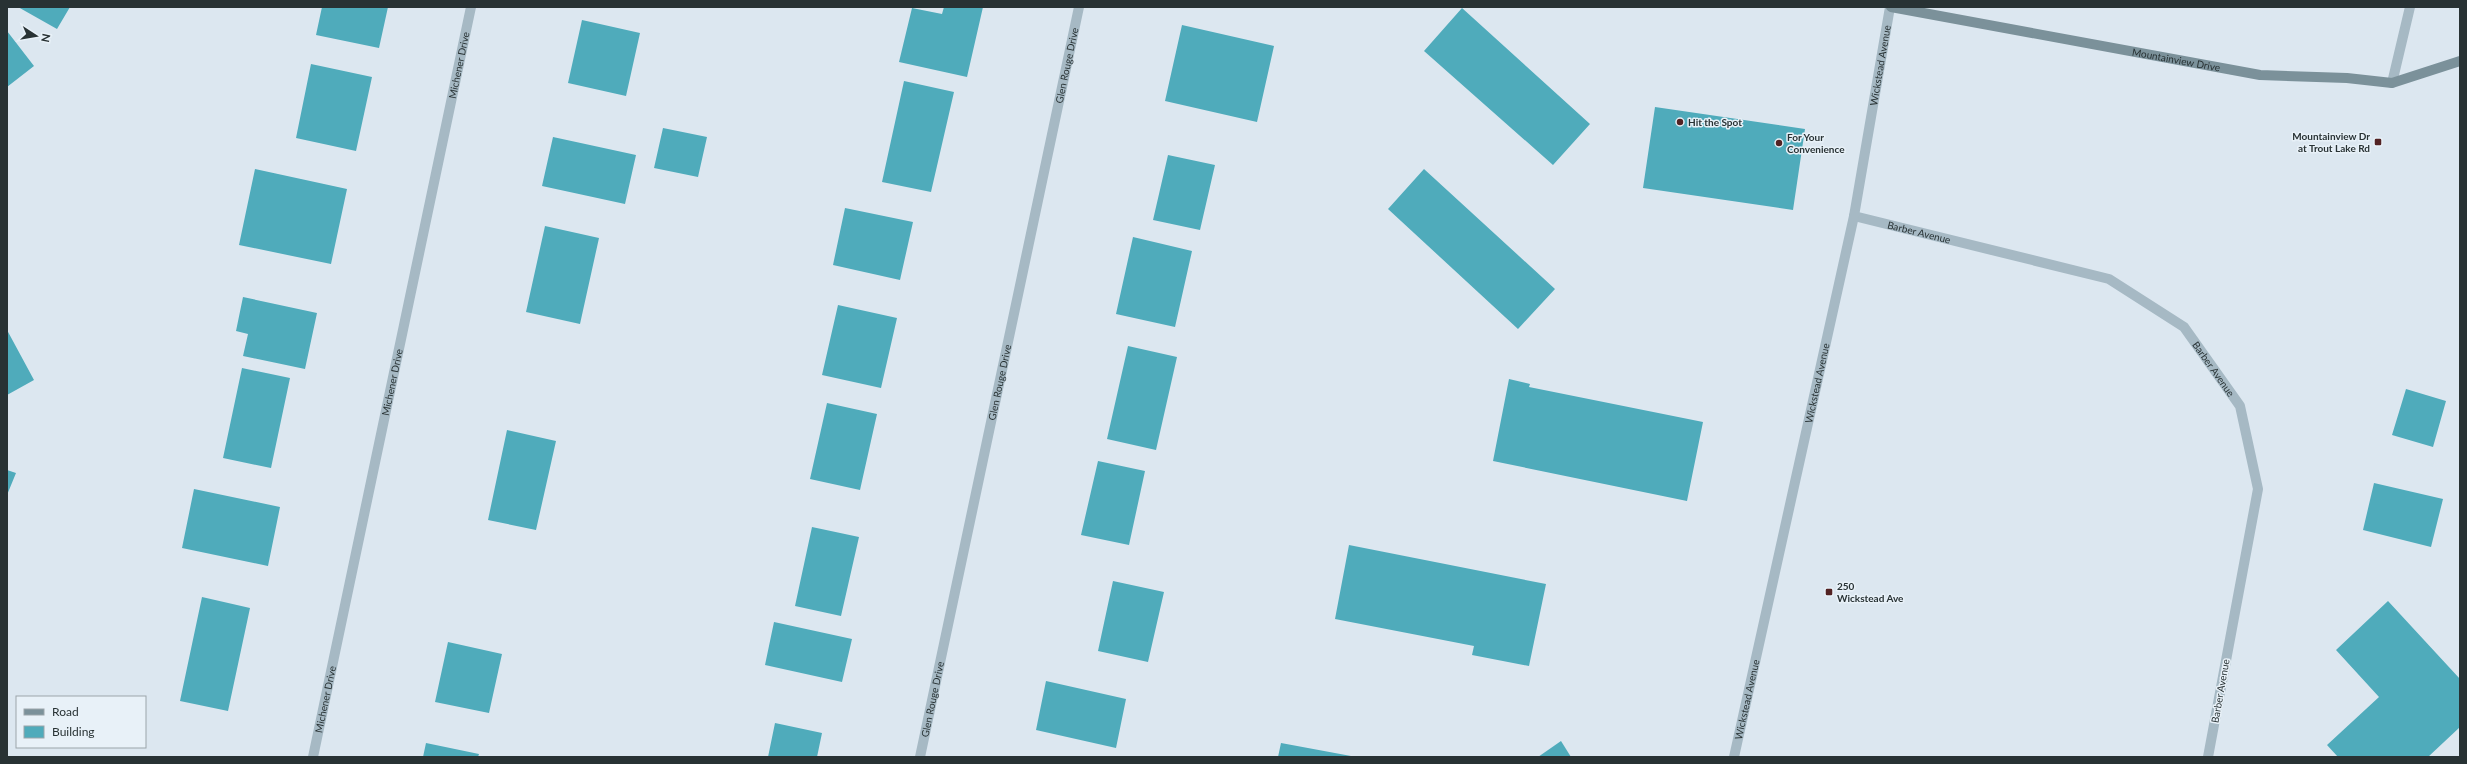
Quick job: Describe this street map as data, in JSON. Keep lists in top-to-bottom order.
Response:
{
  "streets": {
    "street": [
      "Mountainview Drive",
      "Michener Drive",
      "Glen Rouge Drive",
      "Wickstead Avenue",
      "Barber Avenue"
    ]
  },
  "crossings": [
    ["Mountainview Drive", "Wickstead Avenue"],
    ["Wickstead Avenue", "Barber Avenue"]
  ],
  "places": {
    "other": ["Hit the Spot", "For Your Convenience"],
    "transit": ["Mountainview Dr at Trout Lake Rd", "250 Wickstead Ave"]
  },
  "legend": ["Road", "Building"],
  "north": "right"
}
